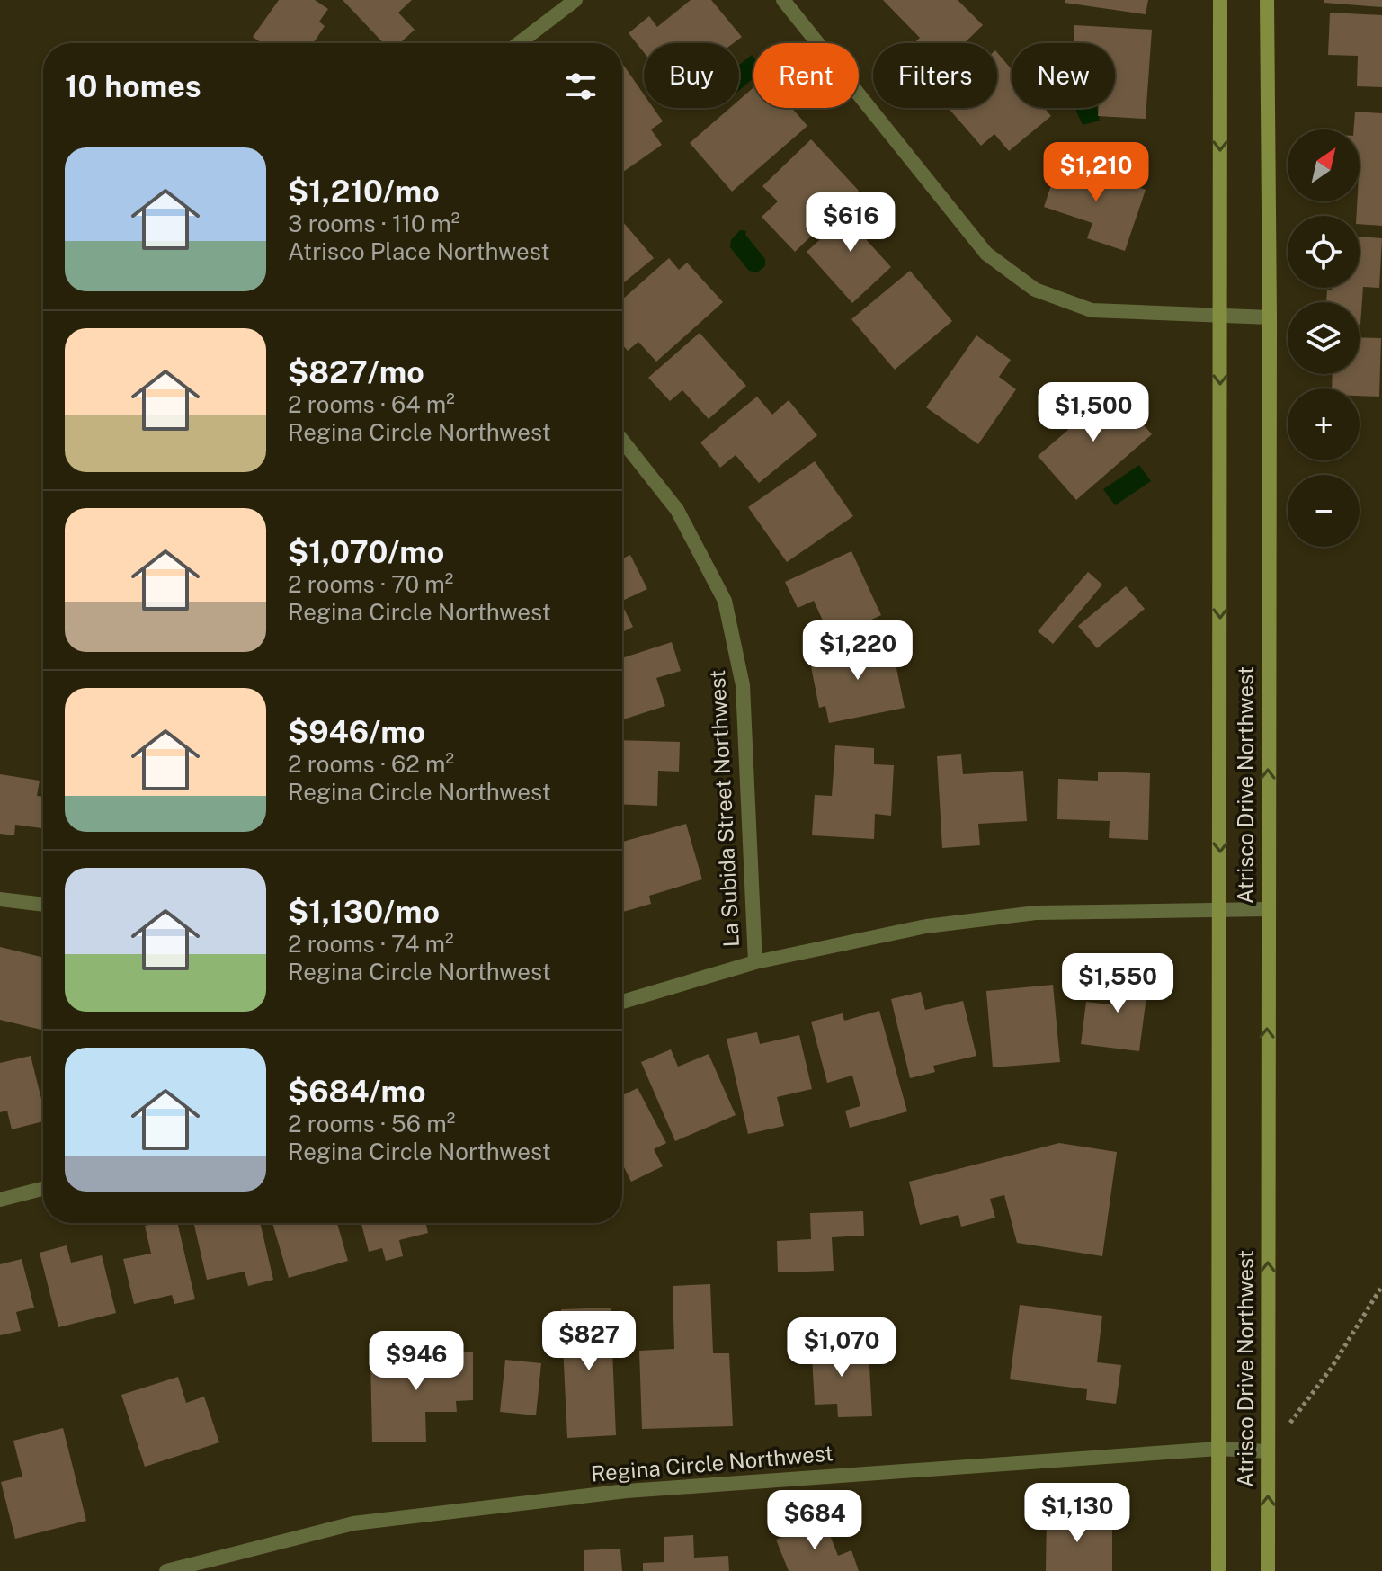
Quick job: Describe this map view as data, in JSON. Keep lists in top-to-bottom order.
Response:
{
  "streets": {
    "main road": ["Atrisco Drive Northwest"],
    "street": ["La Subida Street Northwest", "Regina Circle Northwest"]
  },
  "crossings": [
    ["Atrisco Drive Northwest", "Regina Circle Northwest"]
  ],
  "north": "top right",
  "page": {
    "chip": [
      "Buy",
      "Rent",
      "Filters",
      "New"
    ],
    "heading": "10 homes",
    "map_buttons": ["+", "−"],
    "list": [
      {
        "name": "$1,210/mo",
        "note": "3 rooms · 110 m² · Atrisco Place Northwest"
      },
      {
        "name": "$827/mo",
        "note": "2 rooms · 64 m² · Regina Circle Northwest"
      },
      {
        "name": "$1,070/mo",
        "note": "2 rooms · 70 m² · Regina Circle Northwest"
      },
      {
        "name": "$946/mo",
        "note": "2 rooms · 62 m² · Regina Circle Northwest"
      },
      {
        "name": "$1,130/mo",
        "note": "2 rooms · 74 m² · Regina Circle Northwest"
      },
      {
        "name": "$684/mo",
        "note": "2 rooms · 56 m² · Regina Circle Northwest"
      }
    ],
    "price": [
      "$1,210",
      "$616",
      "$1,500",
      "$1,220",
      "$1,550",
      "$827",
      "$1,070",
      "$946",
      "$1,130",
      "$684"
    ]
  }
}
